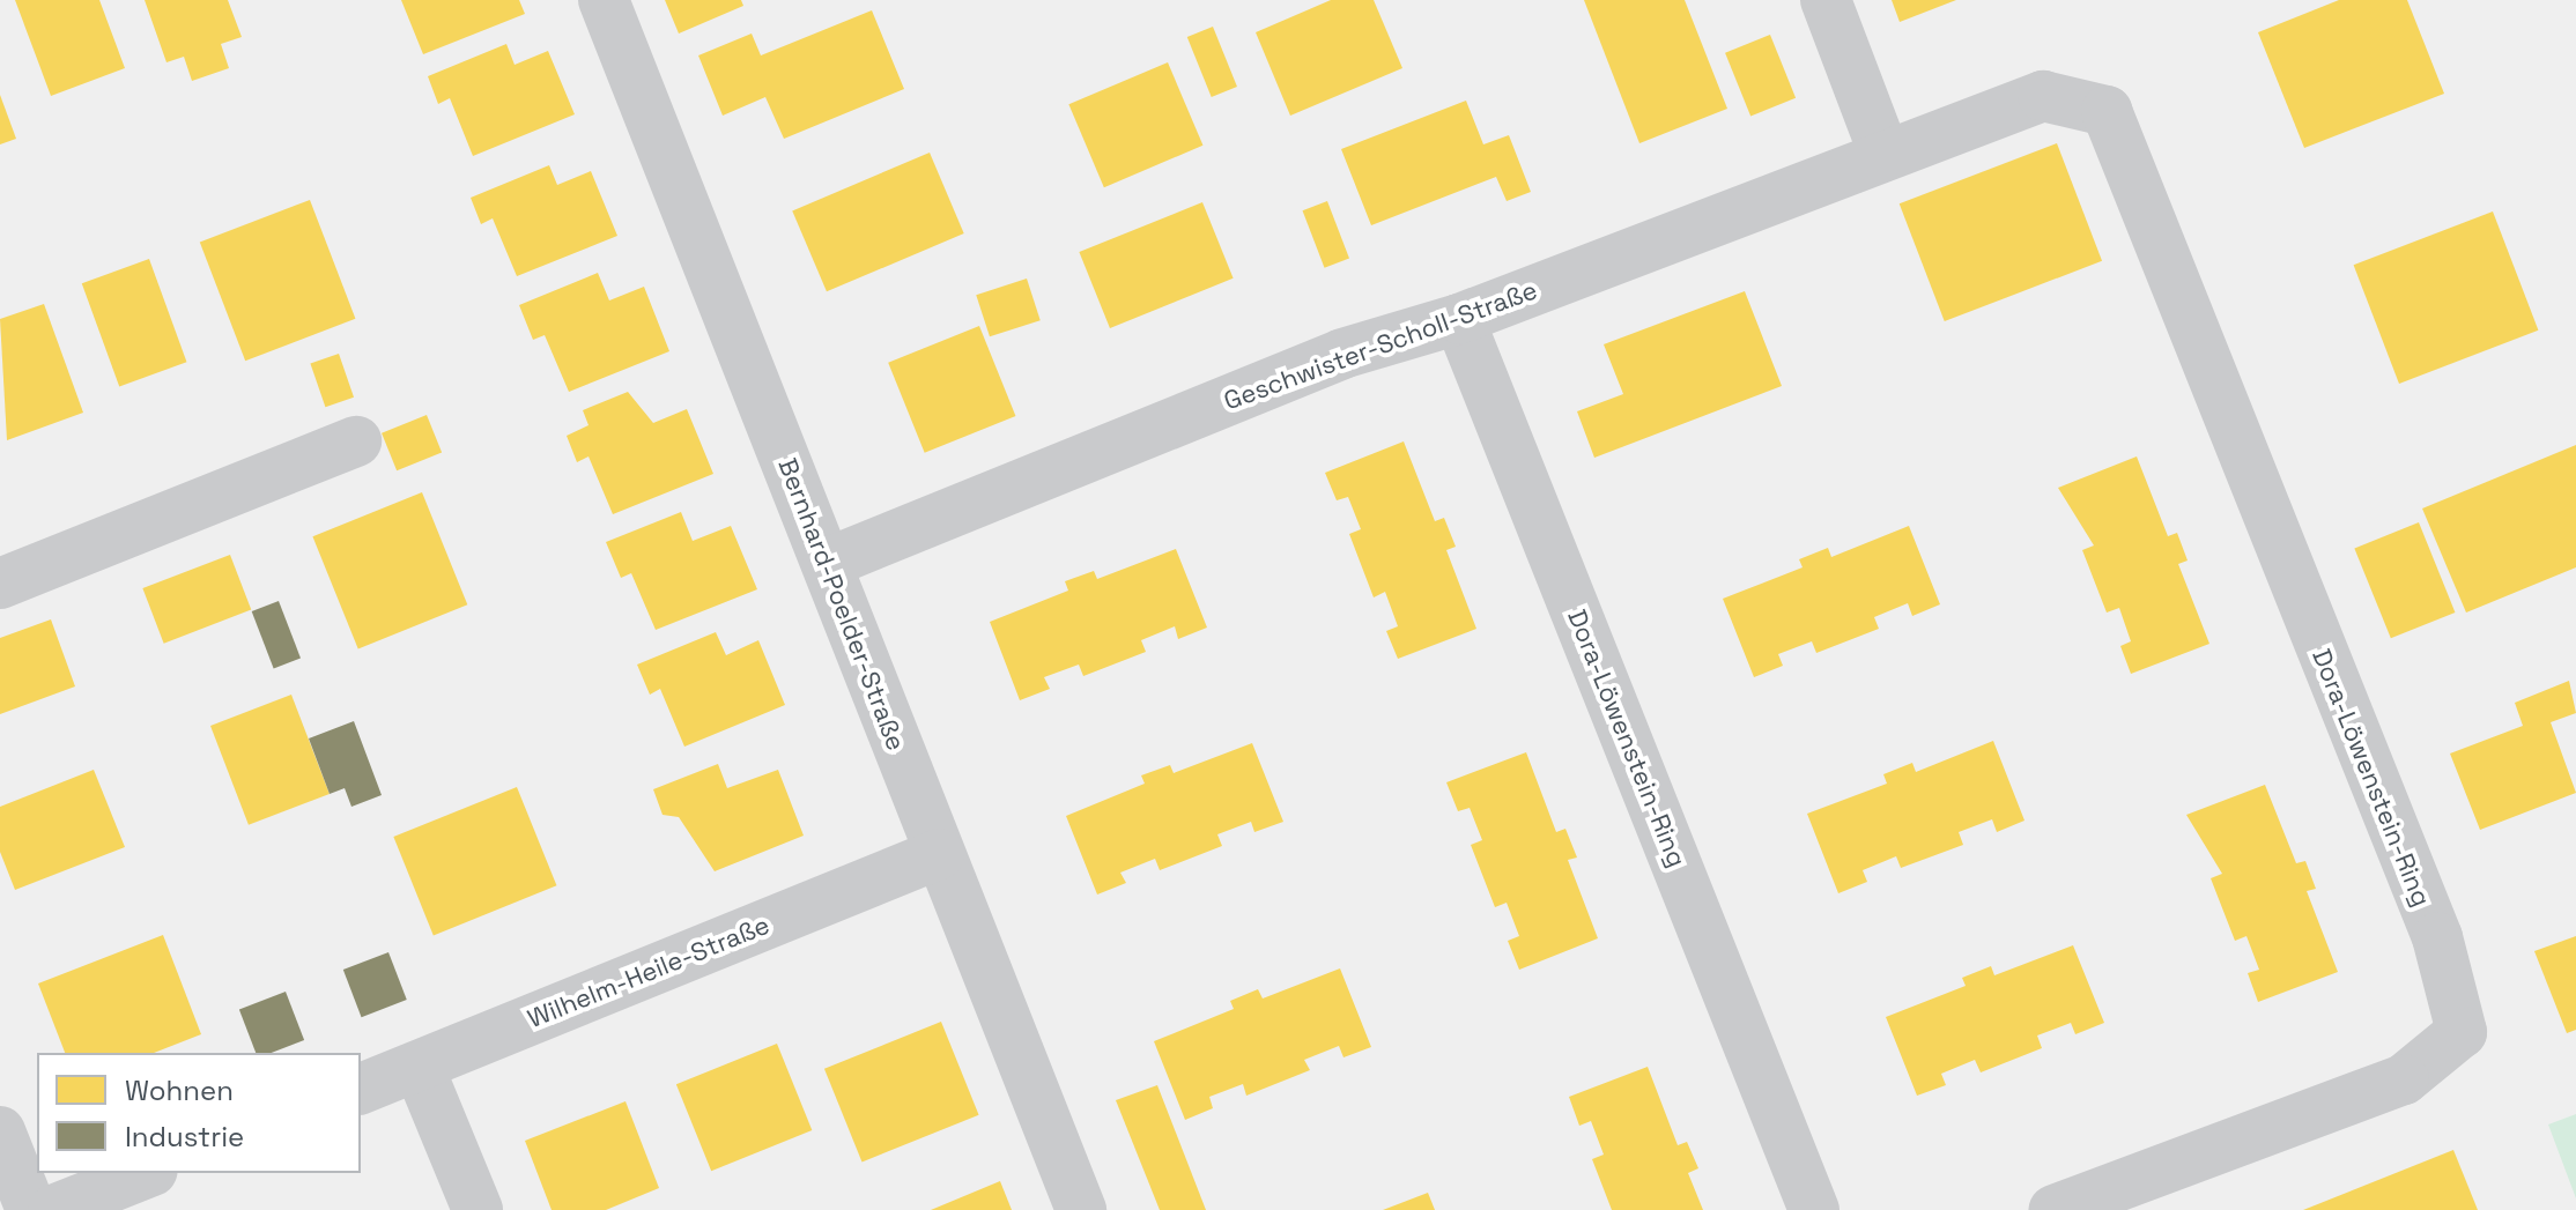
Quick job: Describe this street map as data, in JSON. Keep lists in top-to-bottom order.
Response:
{
  "streets": {
    "street": [
      "Geschwister-Scholl-Straße",
      "Bernhard-Poelder-Straße",
      "Dora-Löwenstein-Ring",
      "Wilhelm-Heile-Straße"
    ]
  },
  "crossings": [
    ["Geschwister-Scholl-Straße", "Bernhard-Poelder-Straße"],
    ["Geschwister-Scholl-Straße", "Dora-Löwenstein-Ring"],
    ["Bernhard-Poelder-Straße", "Wilhelm-Heile-Straße"]
  ],
  "legend": ["Wohnen", "Industrie"]
}
